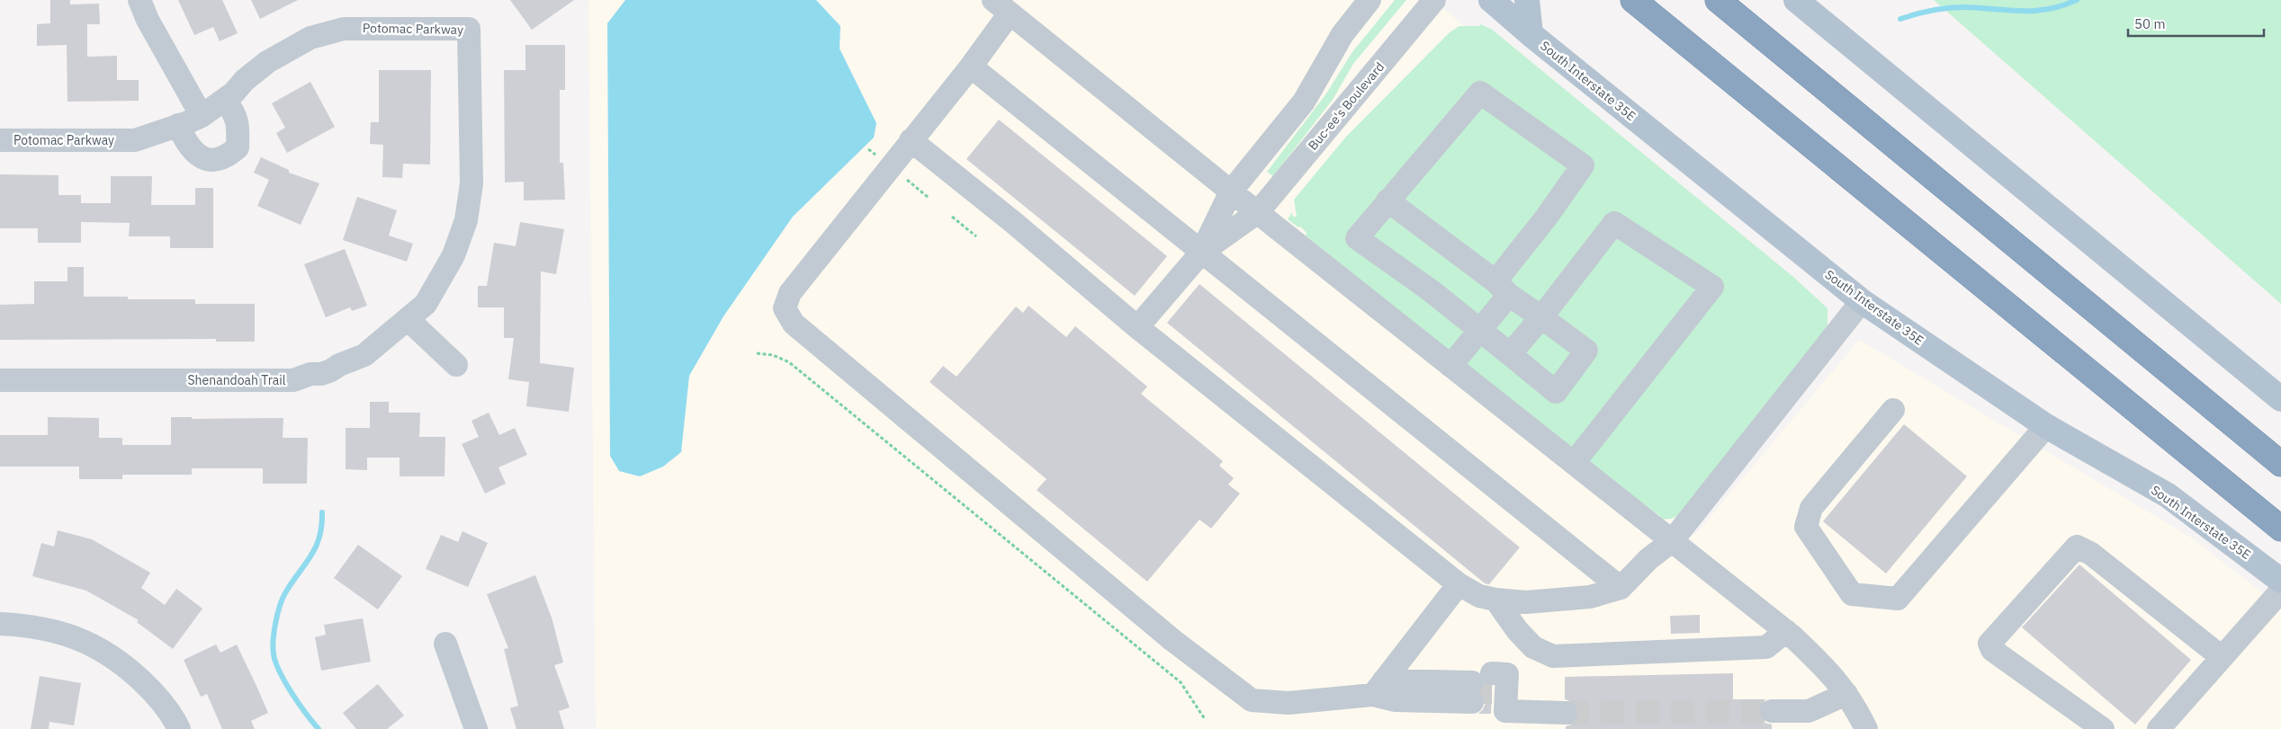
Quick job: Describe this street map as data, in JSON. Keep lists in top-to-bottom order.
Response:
{
  "streets": {
    "main road": ["South Interstate 35E"],
    "street": ["Potomac Parkway", "Buc-ee's Boulevard", "Shenandoah Trail"]
  },
  "crossings": [
    ["Potomac Parkway", "Shenandoah Trail"]
  ],
  "scale_bar": "50 m"
}
